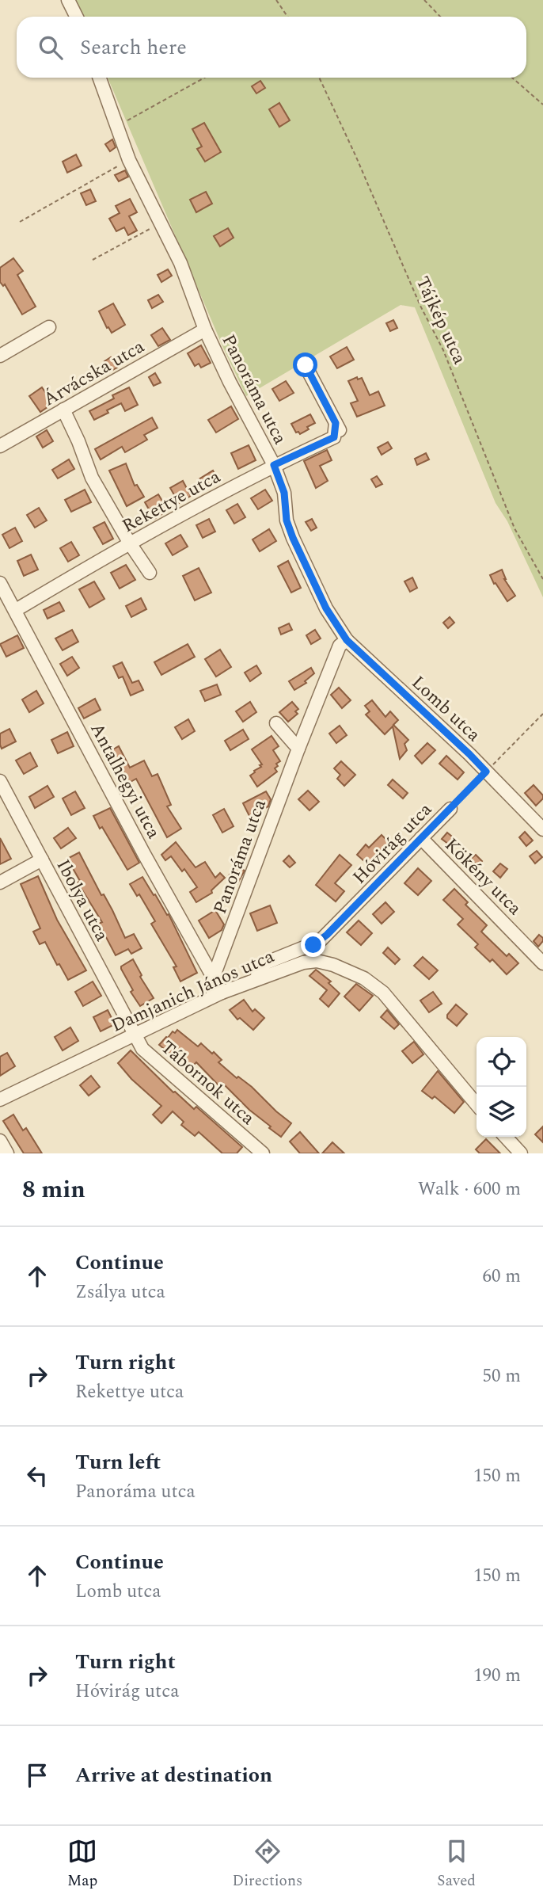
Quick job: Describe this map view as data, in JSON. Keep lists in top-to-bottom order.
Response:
{
  "streets": {
    "street": [
      "Árvácska utca",
      "Panoráma utca",
      "Rekettye utca",
      "Lomb utca",
      "Antalhegyi utca",
      "Hóvirág utca",
      "Kökény utca",
      "Ibolya utca",
      "Damjanich János utca",
      "Tábornok utca"
    ],
    "path": ["Tájkép utca"]
  },
  "crossings": [
    ["Árvácska utca", "Panoráma utca"],
    ["Panoráma utca", "Rekettye utca"],
    ["Panoráma utca", "Lomb utca"],
    ["Panoráma utca", "Antalhegyi utca"],
    ["Rekettye utca", "Antalhegyi utca"],
    ["Lomb utca", "Hóvirág utca"],
    ["Antalhegyi utca", "Damjanich János utca"],
    ["Hóvirág utca", "Kökény utca"],
    ["Hóvirág utca", "Damjanich János utca"],
    ["Ibolya utca", "Damjanich János utca"],
    ["Ibolya utca", "Tábornok utca"],
    ["Damjanich János utca", "Tábornok utca"]
  ],
  "page": {
    "search": "Search here",
    "heading": ["8 min", "Walk · 600 m"],
    "list": [
      ["Continue", "Zsálya utca", "60 m"],
      ["Turn right", "Rekettye utca", "50 m"],
      ["Turn left", "Panoráma utca", "150 m"],
      ["Continue", "Lomb utca", "150 m"],
      ["Turn right", "Hóvirág utca", "190 m"],
      "Arrive at destination"
    ],
    "nav": ["Map", "Directions", "Saved"]
  }
}
